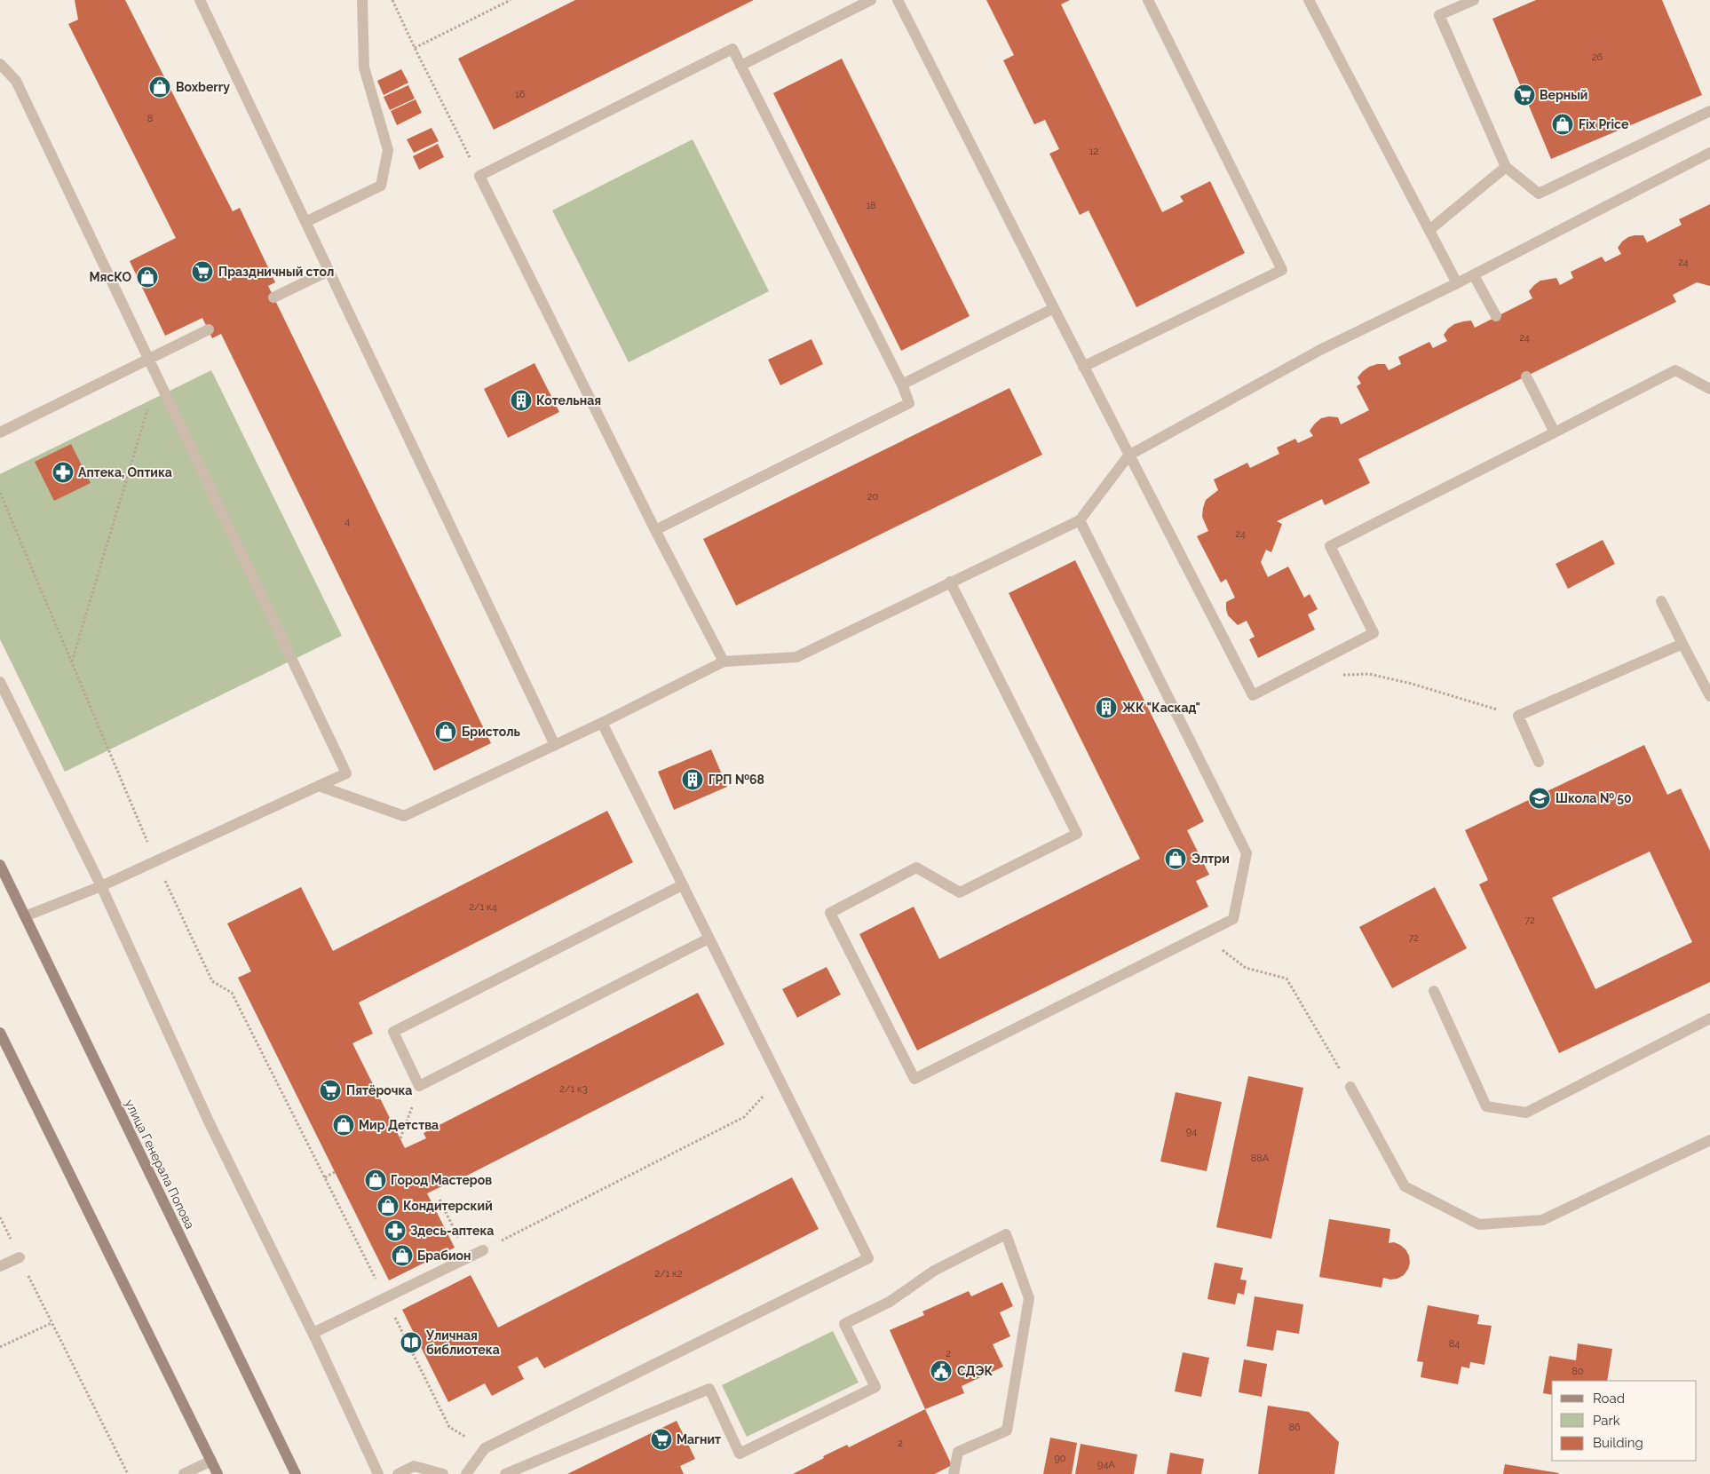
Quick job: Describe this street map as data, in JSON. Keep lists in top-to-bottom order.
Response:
{
  "streets": {
    "main road": ["улица Генерала Попова"]
  },
  "places": {
    "shop": [
      "Boxberry",
      "Fix Price",
      "МясКО",
      "Бристоль",
      "Элтри",
      "Мир Детства",
      "Город Мастеров",
      "Кондитерский",
      "Брабион"
    ],
    "supermarket": [
      "Верный",
      "Праздничный стол",
      "Пятёрочка",
      "Магнит"
    ],
    "building": ["Котельная", "ЖК \"Каскад\"", "ГРП №68"],
    "pharmacy": ["Аптека, Оптика", "Здесь-аптека"],
    "school or university": ["Школа № 50"],
    "library": ["Уличная библиотека"],
    "public building": ["СДЭК"]
  },
  "house_numbers": [
    "26",
    "16",
    "8",
    "12",
    "18",
    "24",
    "24",
    "20",
    "4",
    "24",
    "2/1 к4",
    "72",
    "72",
    "2/1 к3",
    "94",
    "88А",
    "2/1 к2",
    "84",
    "2",
    "80",
    "86",
    "2",
    "90",
    "94А"
  ],
  "legend": ["Road", "Park", "Building"]
}
